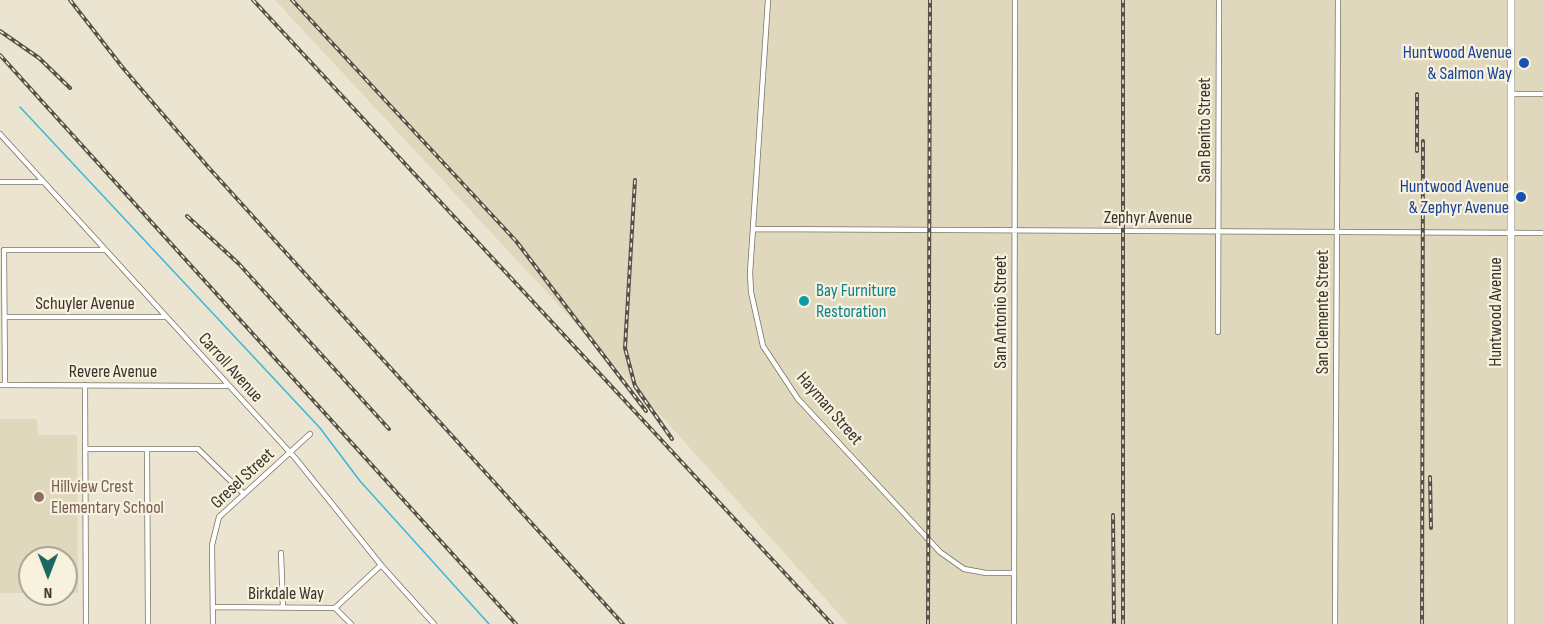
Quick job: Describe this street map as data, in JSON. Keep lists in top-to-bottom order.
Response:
{
  "streets": {
    "street": [
      "San Benito Street",
      "Zephyr Avenue",
      "Schuyler Avenue",
      "San Antonio Street",
      "San Clemente Street",
      "Huntwood Avenue",
      "Carroll Avenue",
      "Revere Avenue",
      "Hayman Street",
      "Gresel Street",
      "Birkdale Way"
    ]
  },
  "crossings": [
    ["San Benito Street", "Zephyr Avenue"],
    ["Zephyr Avenue", "San Antonio Street"],
    ["Zephyr Avenue", "San Clemente Street"],
    ["Zephyr Avenue", "Huntwood Avenue"],
    ["Zephyr Avenue", "Hayman Street"],
    ["Schuyler Avenue", "Carroll Avenue"],
    ["San Antonio Street", "Hayman Street"],
    ["Carroll Avenue", "Revere Avenue"],
    ["Carroll Avenue", "Gresel Street"],
    ["Gresel Street", "Birkdale Way"]
  ],
  "places": [
    "Huntwood Avenue & Salmon Way",
    "Huntwood Avenue & Zephyr Avenue",
    "Bay Furniture Restoration",
    "Hillview Crest Elementary School"
  ],
  "north": "bottom"
}
